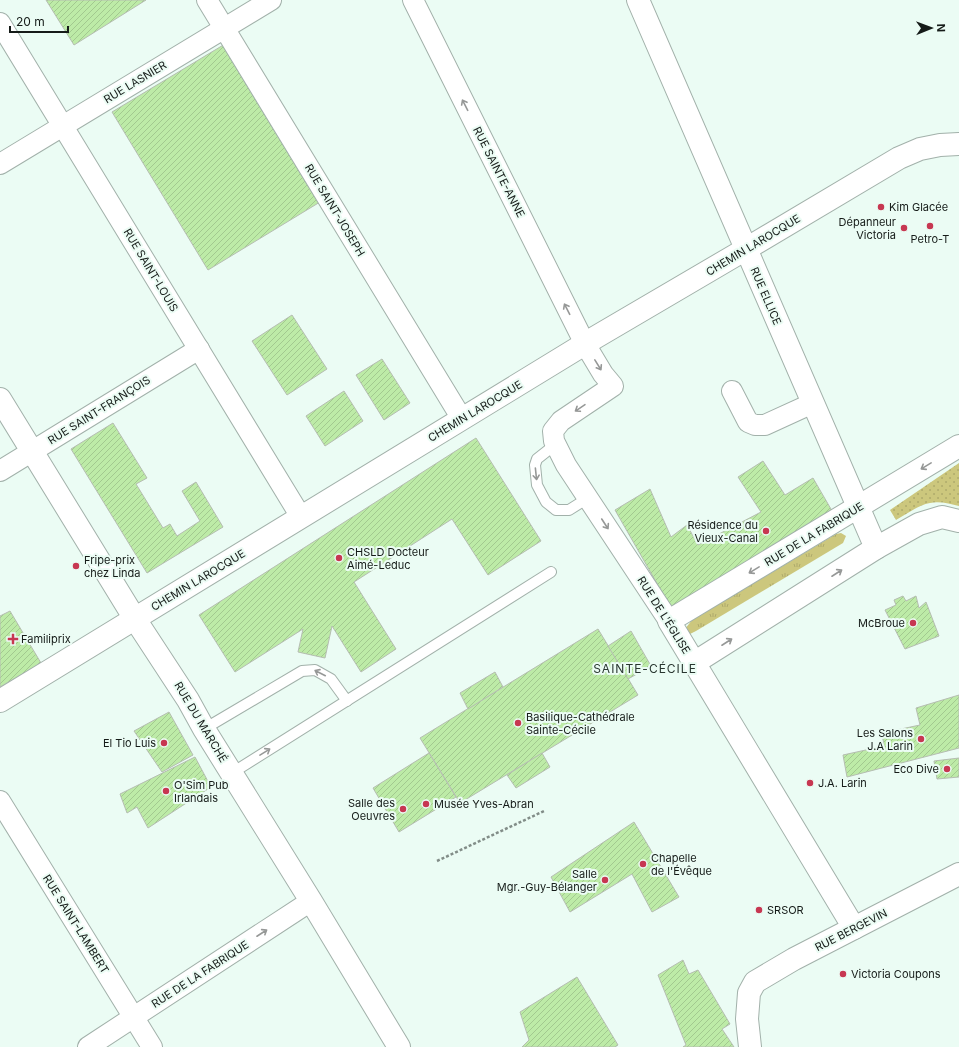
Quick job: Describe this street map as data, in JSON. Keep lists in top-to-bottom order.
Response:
{
  "streets": {
    "street": [
      "RUE LASNIER",
      "RUE SAINTE-ANNE",
      "RUE SAINT-JOSEPH",
      "CHEMIN LAROCQUE",
      "RUE SAINT-LOUIS",
      "RUE ELLICE",
      "RUE SAINT-FRANÇOIS",
      "RUE DE LA FABRIQUE",
      "RUE DE L'ÉGLISE",
      "RUE DU MARCHÉ",
      "RUE SAINT-LAMBERT",
      "RUE BERGEVIN"
    ]
  },
  "crossings": [
    ["RUE LASNIER", "RUE SAINT-JOSEPH"],
    ["RUE LASNIER", "RUE SAINT-LOUIS"],
    ["RUE SAINTE-ANNE", "CHEMIN LAROCQUE"],
    ["RUE SAINTE-ANNE", "RUE DE L'ÉGLISE"],
    ["RUE SAINT-JOSEPH", "CHEMIN LAROCQUE"],
    ["CHEMIN LAROCQUE", "RUE SAINT-LOUIS"],
    ["CHEMIN LAROCQUE", "RUE ELLICE"],
    ["CHEMIN LAROCQUE", "RUE DE L'ÉGLISE"],
    ["CHEMIN LAROCQUE", "RUE DU MARCHÉ"],
    ["RUE SAINT-LOUIS", "RUE SAINT-FRANÇOIS"],
    ["RUE ELLICE", "RUE DE LA FABRIQUE"],
    ["RUE SAINT-FRANÇOIS", "RUE DU MARCHÉ"],
    ["RUE DE LA FABRIQUE", "RUE DE L'ÉGLISE"],
    ["RUE DE LA FABRIQUE", "RUE DU MARCHÉ"],
    ["RUE DE LA FABRIQUE", "RUE SAINT-LAMBERT"],
    ["RUE DE L'ÉGLISE", "RUE BERGEVIN"]
  ],
  "one_way": ["RUE SAINTE-ANNE"],
  "districts": ["SAINTE-CÉCILE"],
  "places": {
    "other": [
      "Kim Glacée",
      "Petro-T",
      "Dépanneur Victoria",
      "Résidence du Vieux-Canal",
      "CHSLD Docteur Aimé-Leduc",
      "Fripe-prix chez Linda",
      "McBroue",
      "Basilique-Cathédrale Sainte-Cécile",
      "Les Salons J.A Larin",
      "El Tio Luis",
      "Eco Dive",
      "J.A. Larin",
      "O'Sim Pub Irlandais",
      "Musée Yves-Abran",
      "Salle des Oeuvres",
      "Chapelle de l'Évêque",
      "Salle Mgr.-Guy-Bélanger",
      "SRSOR",
      "Victoria Coupons"
    ],
    "health": ["Familiprix"]
  },
  "scale_bar": "20 m",
  "north": "right"
}
